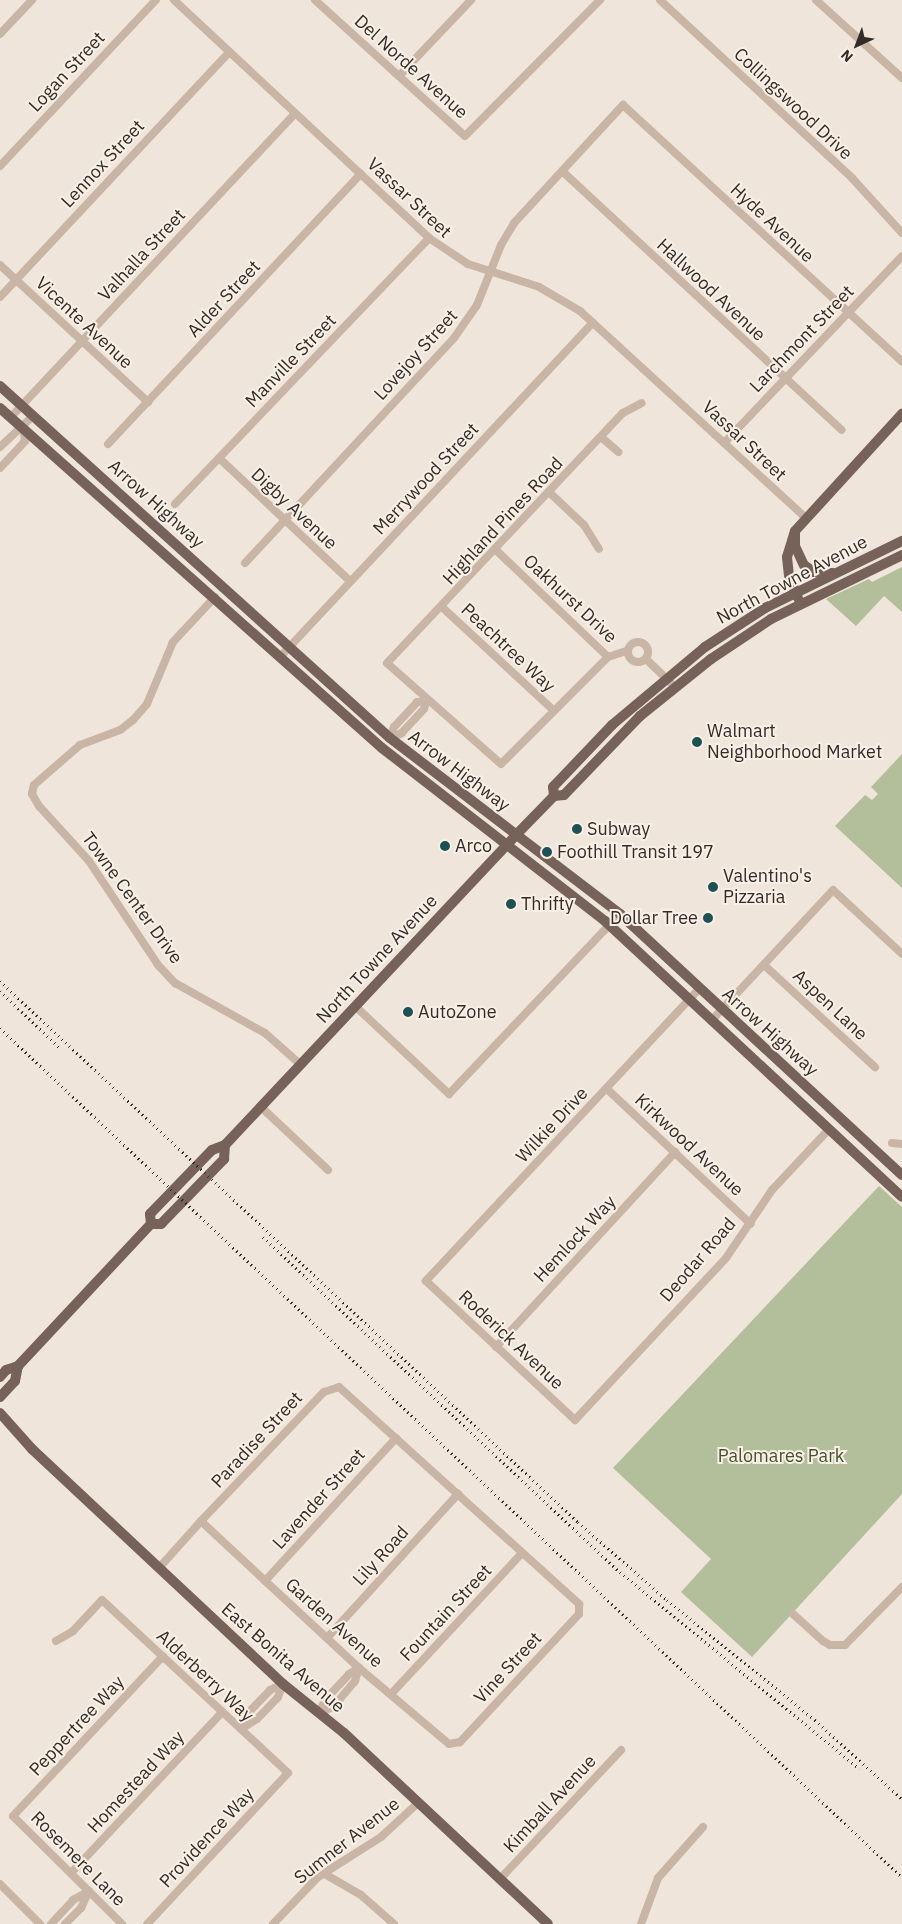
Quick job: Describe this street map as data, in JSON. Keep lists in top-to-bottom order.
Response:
{
  "streets": {
    "main road": [
      "Arrow Highway",
      "North Towne Avenue",
      "Deodar Road",
      "East Bonita Avenue"
    ],
    "street": [
      "Del Norde Avenue",
      "Logan Street",
      "Collingswood Drive",
      "Lennox Street",
      "Vassar Street",
      "Hyde Avenue",
      "Valhalla Street",
      "Hallwood Avenue",
      "Alder Street",
      "Vicente Avenue",
      "Larchmont Street",
      "Lovejoy Street",
      "Manville Street",
      "Merrywood Street",
      "Digby Avenue",
      "Highland Pines Road",
      "Oakhurst Drive",
      "Peachtree Way",
      "Towne Center Drive",
      "Aspen Lane",
      "Wilkie Drive",
      "Kirkwood Avenue",
      "Hemlock Way",
      "Roderick Avenue",
      "Paradise Street",
      "Lavender Street",
      "Lily Road",
      "Fountain Street",
      "Garden Avenue",
      "Vine Street",
      "Alderberry Way",
      "Peppertree Way",
      "Homestead Way",
      "Kimball Avenue",
      "Providence Way",
      "Sumner Avenue",
      "Rosemere Lane"
    ]
  },
  "crossings": [
    ["Lennox Street", "Vassar Street"],
    ["Lennox Street", "Vicente Avenue"],
    ["Vassar Street", "Valhalla Street"],
    ["Vassar Street", "Alder Street"],
    ["Vassar Street", "Larchmont Street"],
    ["Vassar Street", "Lovejoy Street"],
    ["Vassar Street", "Manville Street"],
    ["Vassar Street", "Merrywood Street"],
    ["Hyde Avenue", "Larchmont Street"],
    ["Hyde Avenue", "Lovejoy Street"],
    ["Valhalla Street", "Vicente Avenue"],
    ["Valhalla Street", "Arrow Highway"],
    ["Hallwood Avenue", "Larchmont Street"],
    ["Hallwood Avenue", "Lovejoy Street"],
    ["Alder Street", "Vicente Avenue"],
    ["Lovejoy Street", "Digby Avenue"],
    ["Manville Street", "Digby Avenue"],
    ["Merrywood Street", "Arrow Highway"],
    ["Merrywood Street", "Digby Avenue"],
    ["Arrow Highway", "North Towne Avenue"],
    ["Arrow Highway", "Towne Center Drive"],
    ["Arrow Highway", "Wilkie Drive"],
    ["Arrow Highway", "Deodar Road"],
    ["Highland Pines Road", "Oakhurst Drive"],
    ["Highland Pines Road", "Peachtree Way"],
    ["North Towne Avenue", "Oakhurst Drive"],
    ["North Towne Avenue", "Towne Center Drive"],
    ["Wilkie Drive", "Kirkwood Avenue"],
    ["Wilkie Drive", "Roderick Avenue"],
    ["Kirkwood Avenue", "Hemlock Way"],
    ["Kirkwood Avenue", "Deodar Road"],
    ["Hemlock Way", "Roderick Avenue"],
    ["Deodar Road", "Roderick Avenue"],
    ["Paradise Street", "Lavender Street"],
    ["Paradise Street", "Garden Avenue"],
    ["Paradise Street", "East Bonita Avenue"],
    ["Lavender Street", "Garden Avenue"],
    ["Lily Road", "Garden Avenue"],
    ["Fountain Street", "Garden Avenue"],
    ["Fountain Street", "Vine Street"],
    ["Garden Avenue", "Vine Street"],
    ["East Bonita Avenue", "Kimball Avenue"],
    ["East Bonita Avenue", "Sumner Avenue"],
    ["Alderberry Way", "Peppertree Way"],
    ["Alderberry Way", "Homestead Way"],
    ["Alderberry Way", "Providence Way"],
    ["Peppertree Way", "Rosemere Lane"],
    ["Homestead Way", "Rosemere Lane"]
  ],
  "parks": ["Palomares Park"],
  "places": [
    "Walmart Neighborhood Market",
    "Subway",
    "Arco",
    "Foothill Transit 197",
    "Valentino's Pizzaria",
    "Thrifty",
    "Dollar Tree",
    "AutoZone"
  ],
  "north": "bottom left"
}
